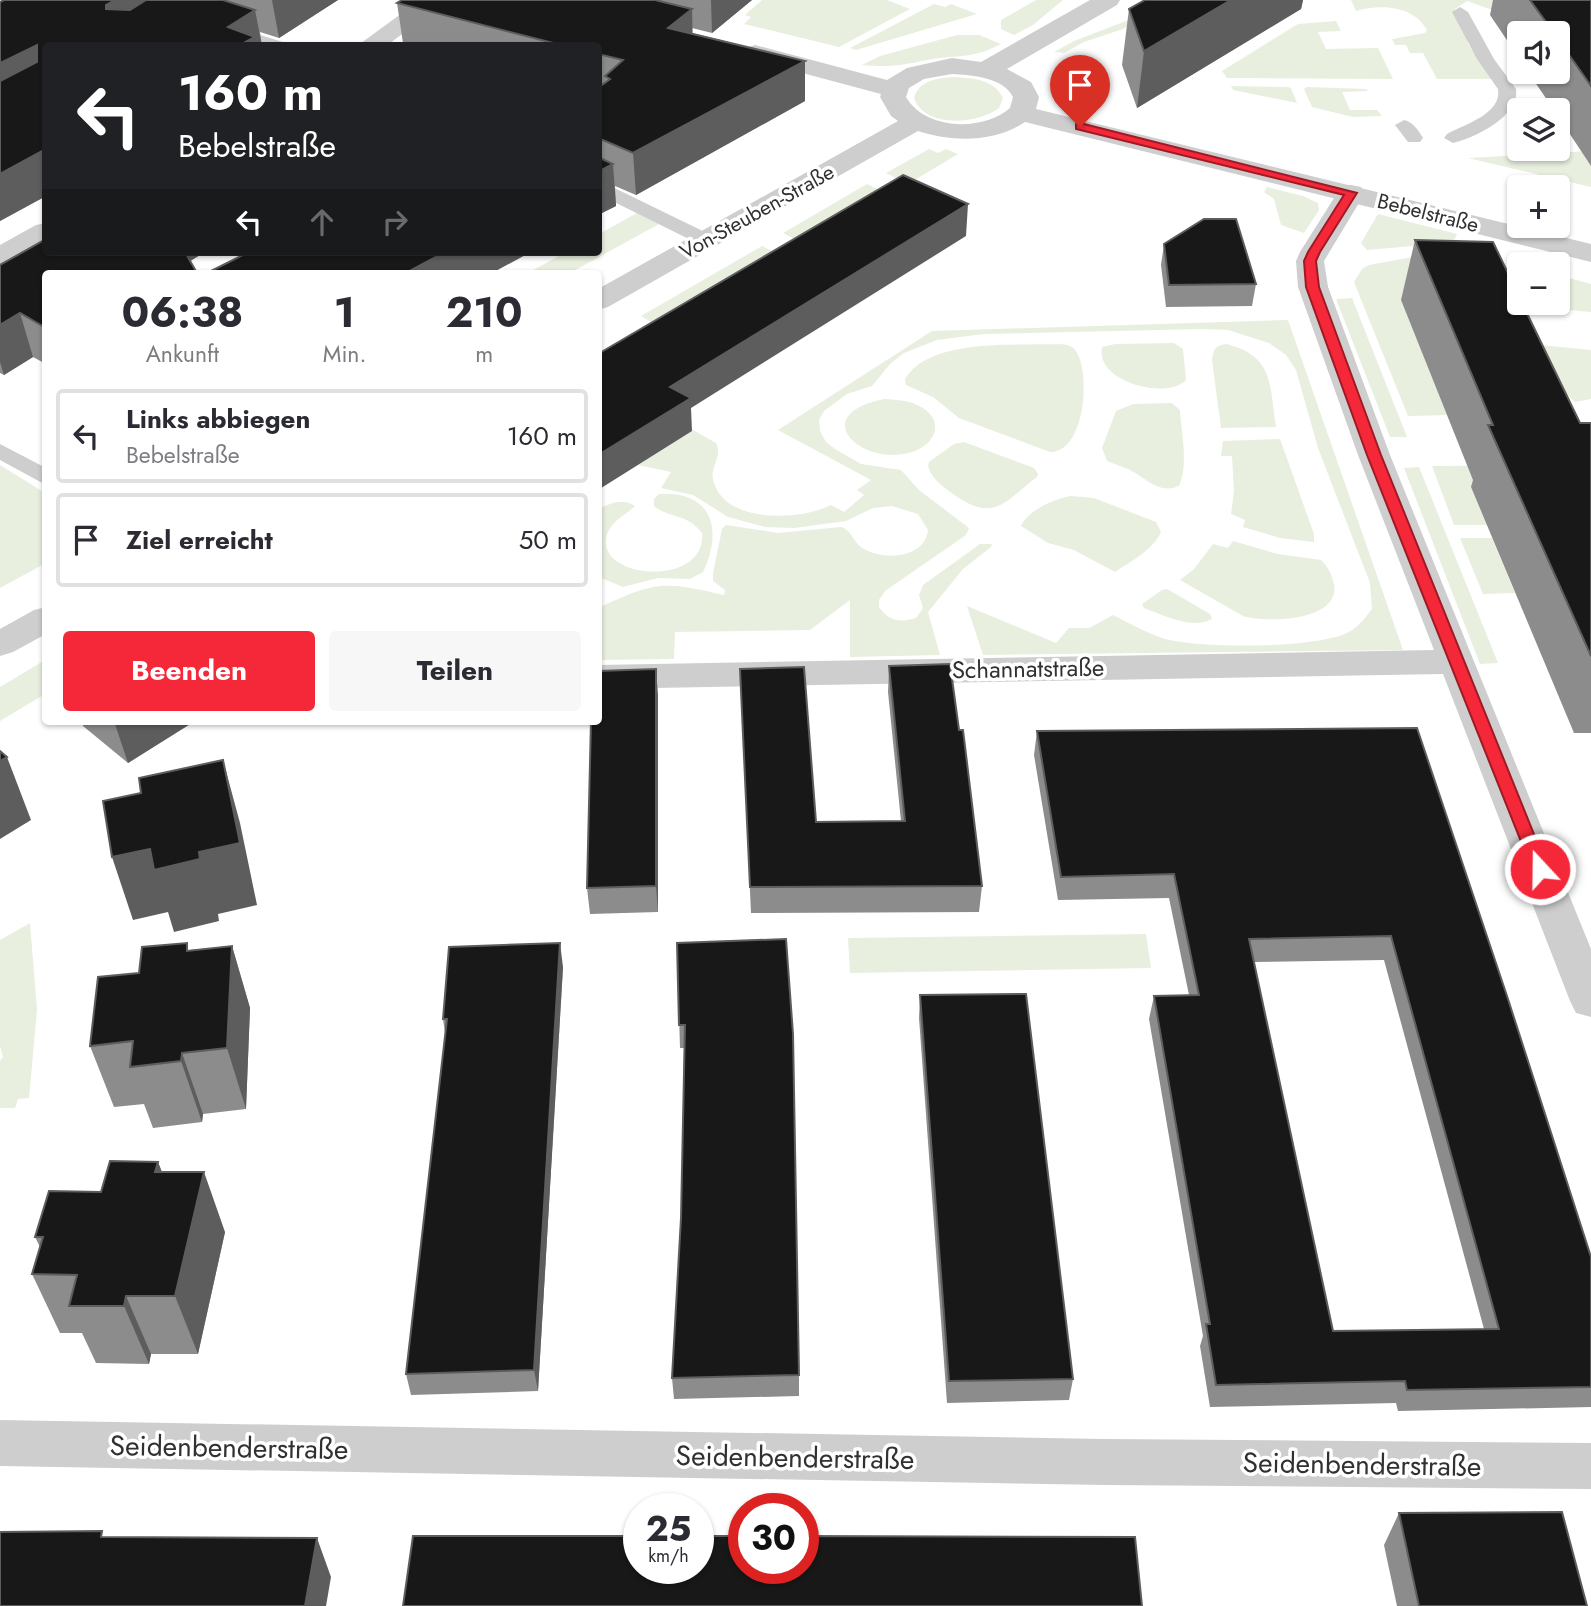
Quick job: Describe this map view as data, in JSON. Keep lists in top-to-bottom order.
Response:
{
  "streets": {
    "street": [
      "Von-Steuben-Straße",
      "Bebelstraße",
      "Schannatstraße",
      "Seidenbenderstraße"
    ]
  },
  "page": {
    "map_buttons": ["+", "−"],
    "turn": ["160 m", "Bebelstraße"],
    "eta": [
      "06:38",
      "Ankunft",
      "1",
      "Min.",
      "210",
      "m"
    ],
    "list": [
      {
        "name": "Links abbiegen",
        "note": "Bebelstraße",
        "value": "160 m"
      },
      {
        "name": "Ziel erreicht",
        "value": "50 m"
      }
    ],
    "buttons": ["Beenden", "Teilen"],
    "speed": "25 km/h",
    "limit": "30"
  }
}
